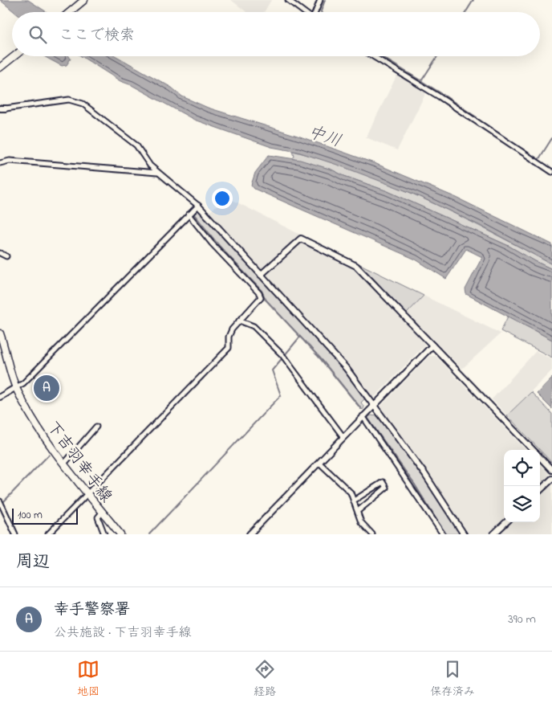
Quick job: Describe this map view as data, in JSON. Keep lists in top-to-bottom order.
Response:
{
  "streets": {
    "main road": ["下吉羽幸手線"]
  },
  "water": ["中川"],
  "scale_bar": "100 m",
  "page": {
    "search": "ここで検索",
    "pins": "A",
    "scale": "100 m",
    "heading": "周辺",
    "list": [
      {
        "mark": "A",
        "name": "幸手警察署",
        "note": "公共施設 · 下吉羽幸手線",
        "value": "390 m"
      }
    ],
    "nav": ["地図", "経路", "保存済み"]
  }
}
